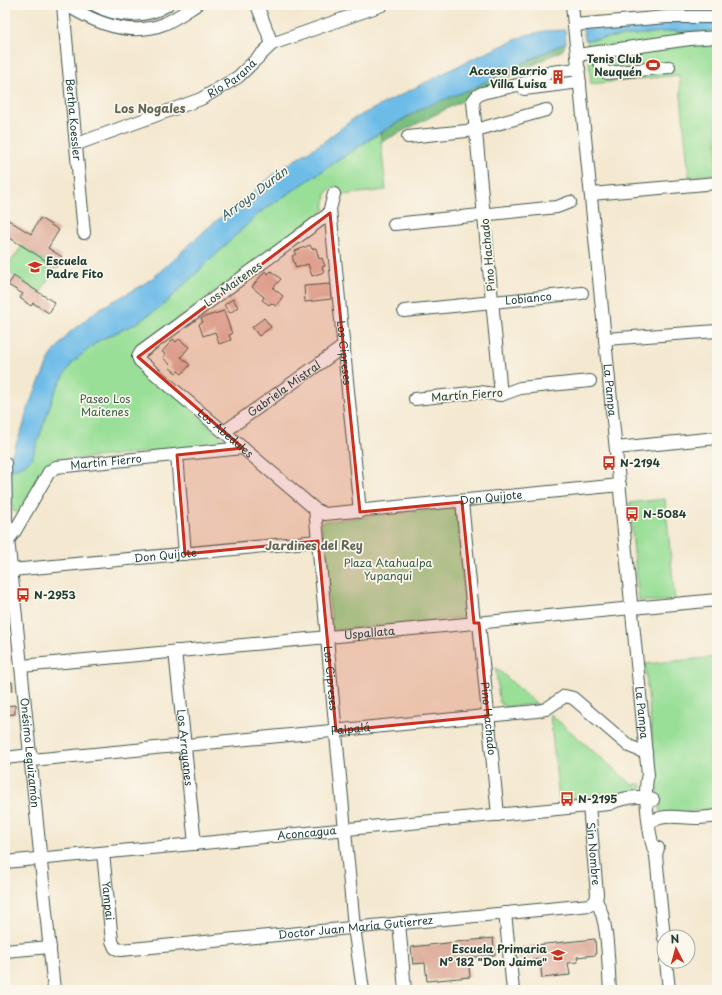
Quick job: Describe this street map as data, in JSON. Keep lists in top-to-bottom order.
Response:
{
  "streets": {
    "street": [
      "Río Paraná",
      "Bertha Koessler",
      "Pino Hachado",
      "Los Maitenes",
      "Lobianco",
      "Los Cipreses",
      "Gabriela Mistral",
      "La Pampa",
      "Martín Fierro",
      "Los Abedules",
      "Don Quijote",
      "Uspallata",
      "Palpalá",
      "Los Arrayanes",
      "Onésimo Leguizamón",
      "Aconcagua",
      "Sin Nombre",
      "Yampai",
      "Doctor Juan María Gutierrez"
    ]
  },
  "crossings": [
    ["Río Paraná", "Bertha Koessler"],
    ["Pino Hachado", "Lobianco"],
    ["Pino Hachado", "La Pampa"],
    ["Pino Hachado", "Martín Fierro"],
    ["Pino Hachado", "Don Quijote"],
    ["Pino Hachado", "Uspallata"],
    ["Pino Hachado", "Palpalá"],
    ["Pino Hachado", "Aconcagua"],
    ["Los Maitenes", "Los Cipreses"],
    ["Los Maitenes", "Los Abedules"],
    ["Los Cipreses", "Gabriela Mistral"],
    ["Los Cipreses", "Los Abedules"],
    ["Los Cipreses", "Don Quijote"],
    ["Los Cipreses", "Uspallata"],
    ["Los Cipreses", "Palpalá"],
    ["Los Cipreses", "Aconcagua"],
    ["Los Cipreses", "Doctor Juan María Gutierrez"],
    ["Gabriela Mistral", "Los Abedules"],
    ["La Pampa", "Don Quijote"],
    ["La Pampa", "Uspallata"],
    ["La Pampa", "Palpalá"],
    ["La Pampa", "Aconcagua"],
    ["Martín Fierro", "Los Abedules"],
    ["Martín Fierro", "Onésimo Leguizamón"],
    ["Los Abedules", "Don Quijote"],
    ["Don Quijote", "Onésimo Leguizamón"],
    ["Uspallata", "Los Arrayanes"],
    ["Uspallata", "Onésimo Leguizamón"],
    ["Palpalá", "Los Arrayanes"],
    ["Palpalá", "Onésimo Leguizamón"],
    ["Los Arrayanes", "Aconcagua"],
    ["Onésimo Leguizamón", "Aconcagua"],
    ["Aconcagua", "Sin Nombre"],
    ["Aconcagua", "Yampai"],
    ["Sin Nombre", "Doctor Juan María Gutierrez"],
    ["Yampai", "Doctor Juan María Gutierrez"]
  ],
  "districts": ["Los Nogales", "Jardines del Rey"],
  "water": ["Arroyo Durán"],
  "parks": ["Paseo Los Maitenes", "Plaza Atahualpa Yupanqui"],
  "places": {
    "sports": ["Tenis Club Neuquén"],
    "building": ["Acceso Barrio Villa Luisa"],
    "school or university": ["Escuela Padre Fito", "Escuela Primaria N° 182 \"Don Jaime\""],
    "bus stop": [
      "N-2194",
      "N-5084",
      "N-2953",
      "N-2195"
    ]
  },
  "north": "top"
}
